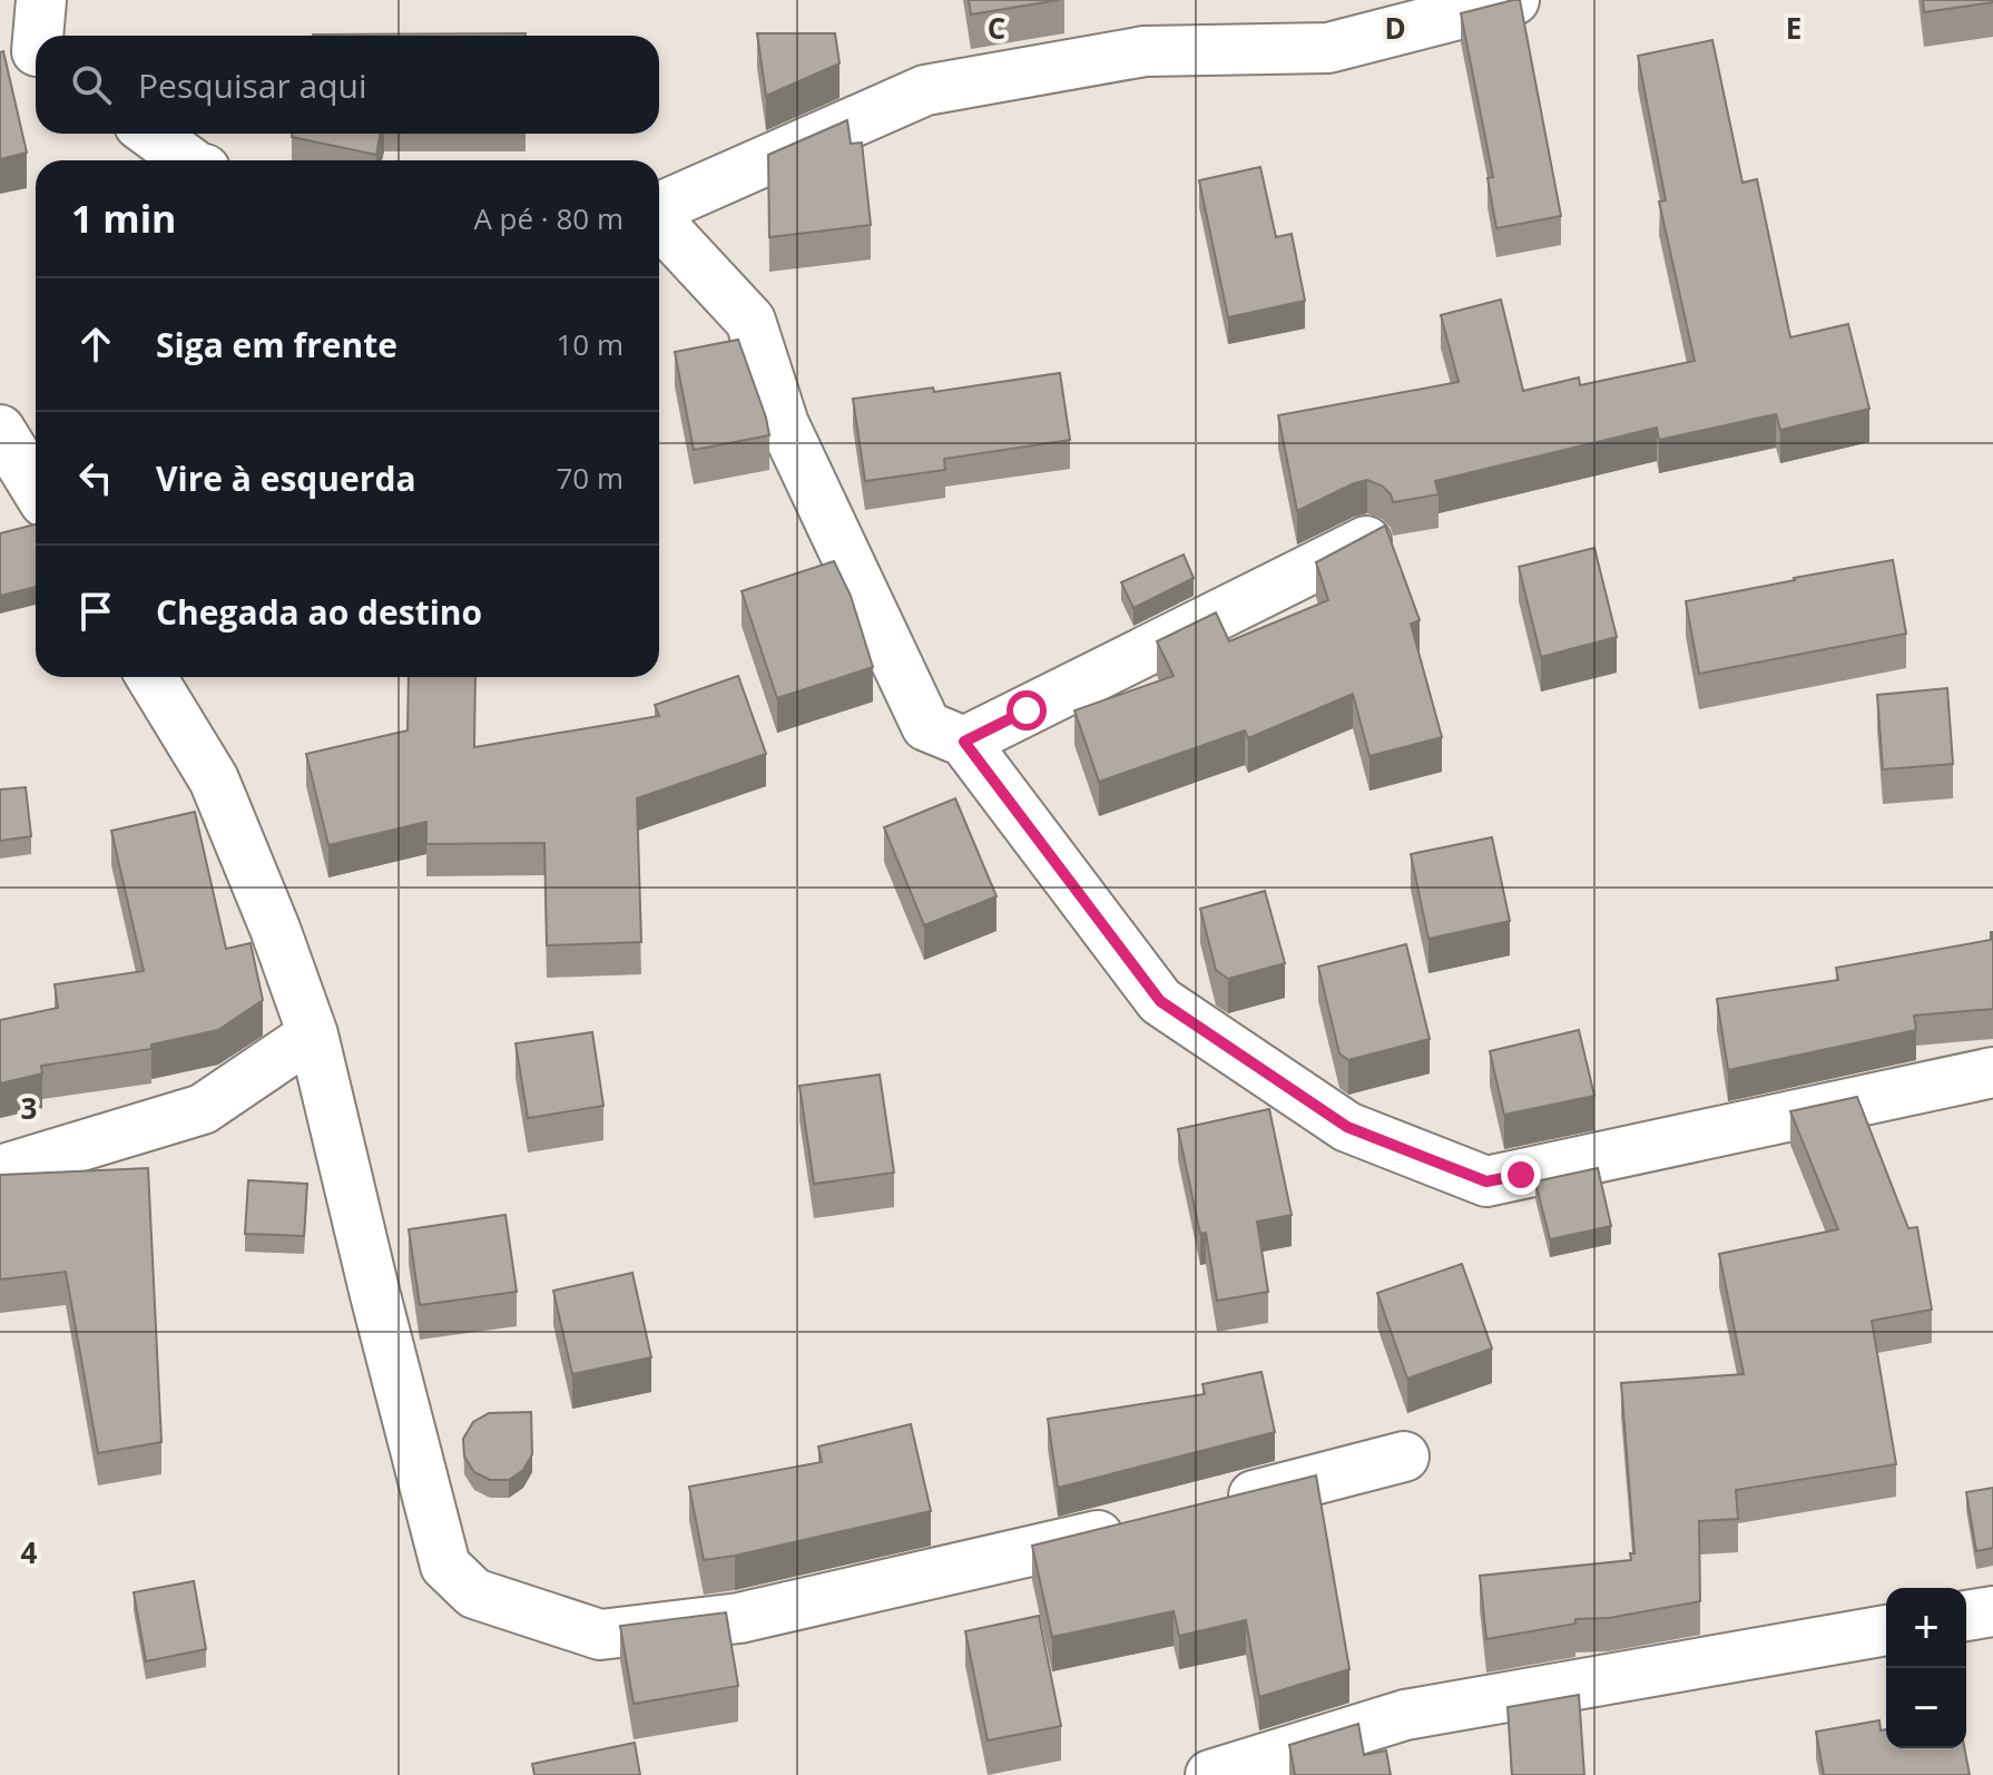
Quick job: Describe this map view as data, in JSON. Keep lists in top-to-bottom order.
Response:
{
  "page": {
    "search": "Pesquisar aqui",
    "heading": ["1 min", "A pé · 80 m"],
    "list": [
      ["Siga em frente", "10 m"],
      ["Vire à esquerda", "70 m"],
      "Chegada ao destino"
    ],
    "map_buttons": ["+", "−"]
  },
  "grid": {
    "columns": ["C", "D", "E"],
    "rows": ["3", "4"]
  }
}
